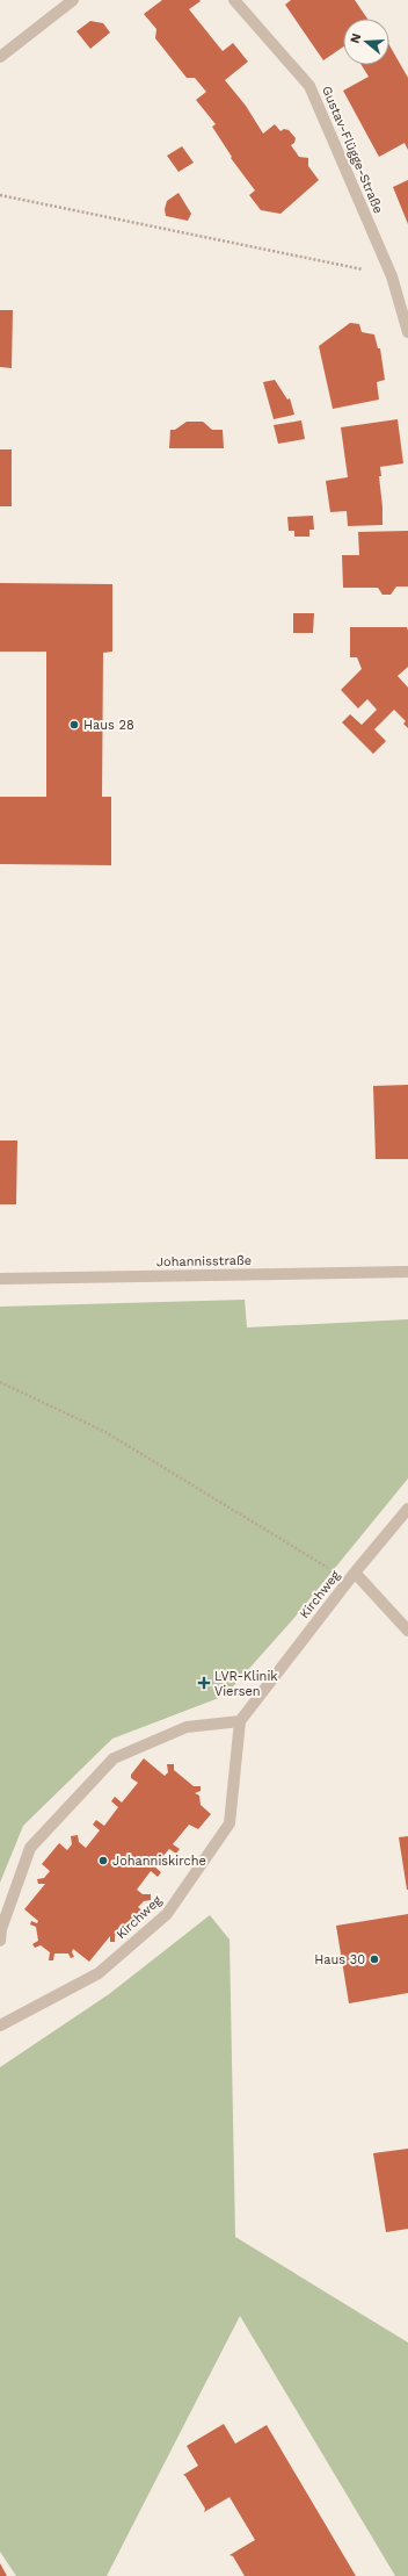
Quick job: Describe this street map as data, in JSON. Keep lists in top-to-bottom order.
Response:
{
  "streets": {
    "street": ["Gustav-Flügge-Straße", "Johannisstraße", "Kirchweg"]
  },
  "places": {
    "other": ["Haus 28", "Johanniskirche", "Haus 30"],
    "health": ["LVR-Klinik Viersen"]
  },
  "north": "left"
}
